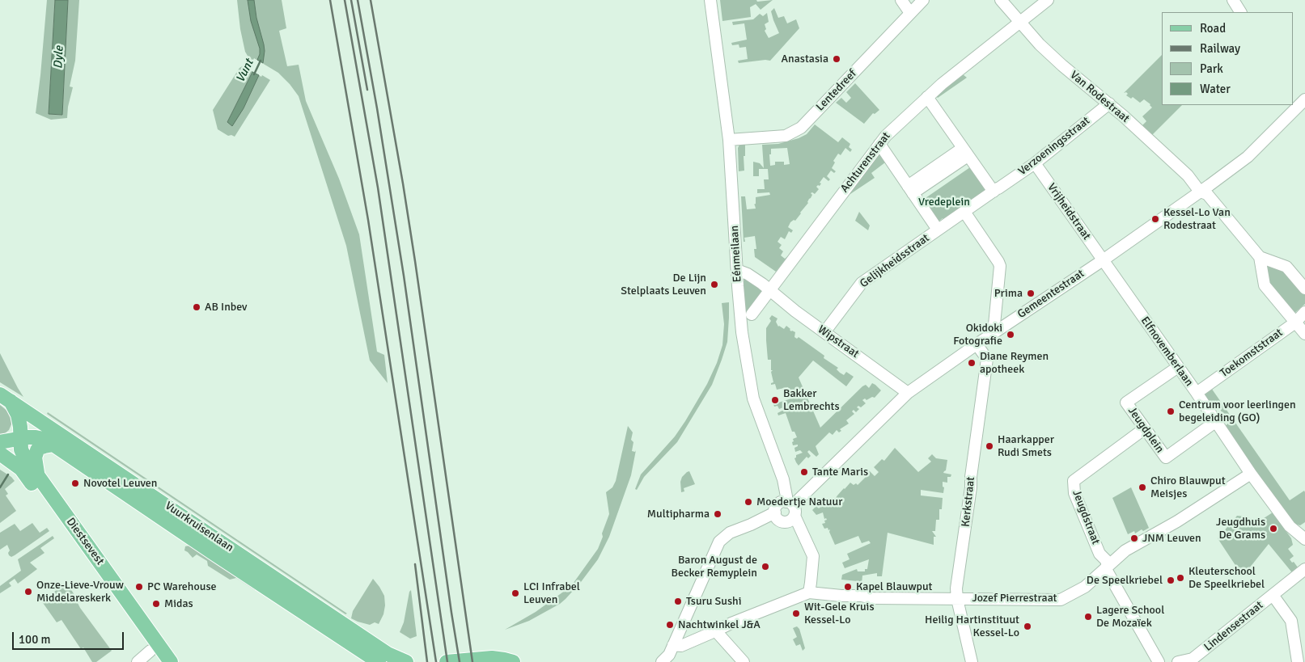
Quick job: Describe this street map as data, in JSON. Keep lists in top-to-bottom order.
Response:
{
  "streets": {
    "main road": ["Vuurkruisenlaan", "Diestsevest"],
    "street": [
      "Lentedreef",
      "Van Rodestraat",
      "Verzoeningsstraat",
      "Achturenstraat",
      "Vrijheidstraat",
      "Eénmeilaan",
      "Gelijkheidsstraat",
      "Gemeentestraat",
      "Wipstraat",
      "Elfnovemberlaan",
      "Toekomststraat",
      "Jeugdplein",
      "Kerkstraat",
      "Jeugdstraat",
      "Jozef Pierrestraat",
      "Lindensestraat"
    ]
  },
  "crossings": [
    ["Lentedreef", "Eénmeilaan"],
    ["Van Rodestraat", "Verzoeningsstraat"],
    ["Van Rodestraat", "Achturenstraat"],
    ["Van Rodestraat", "Gemeentestraat"],
    ["Verzoeningsstraat", "Vrijheidstraat"],
    ["Achturenstraat", "Wipstraat"],
    ["Vrijheidstraat", "Gemeentestraat"],
    ["Vrijheidstraat", "Elfnovemberlaan"],
    ["Eénmeilaan", "Gemeentestraat"],
    ["Eénmeilaan", "Wipstraat"],
    ["Gelijkheidsstraat", "Wipstraat"],
    ["Gemeentestraat", "Wipstraat"],
    ["Gemeentestraat", "Elfnovemberlaan"],
    ["Gemeentestraat", "Kerkstraat"],
    ["Elfnovemberlaan", "Toekomststraat"],
    ["Elfnovemberlaan", "Jeugdplein"],
    ["Elfnovemberlaan", "Jozef Pierrestraat"],
    ["Jeugdplein", "Jeugdstraat"],
    ["Kerkstraat", "Jozef Pierrestraat"],
    ["Jeugdstraat", "Jozef Pierrestraat"],
    ["Vuurkruisenlaan", "Diestsevest"]
  ],
  "water": ["Dyle", "Vunt"],
  "parks": ["Vredeplein"],
  "places": [
    "Anastasia",
    "Kessel-Lo Van Rodestraat",
    "De Lijn Stelplaats Leuven",
    "Prima",
    "AB Inbev",
    "Okidoki Fotografie",
    "Diane Reymen apotheek",
    "Bakker Lembrechts",
    "Centrum voor leerlingen begeleiding (GO)",
    "Haarkapper Rudi Smets",
    "Tante Maris",
    "Novotel Leuven",
    "Chiro Blauwput Meisjes",
    "Moedertje Natuur",
    "Multipharma",
    "Jeugdhuis De Grams",
    "JNM Leuven",
    "Baron August de Becker Remyplein",
    "Kleuterschool De Speelkriebel",
    "De Speelkriebel",
    "PC Warehouse",
    "Kapel Blauwput",
    "Onze-Lieve-Vrouw Middelareskerk",
    "LCI Infrabel Leuven",
    "Tsuru Sushi",
    "Midas",
    "Wit-Gele Kruis Kessel-Lo",
    "Lagere School De Mozaïek",
    "Nachtwinkel J&A",
    "Heilig Hartinstituut Kessel-Lo"
  ],
  "legend": [
    "Road",
    "Railway",
    "Park",
    "Water"
  ],
  "scale_bar": "100 m"
}
